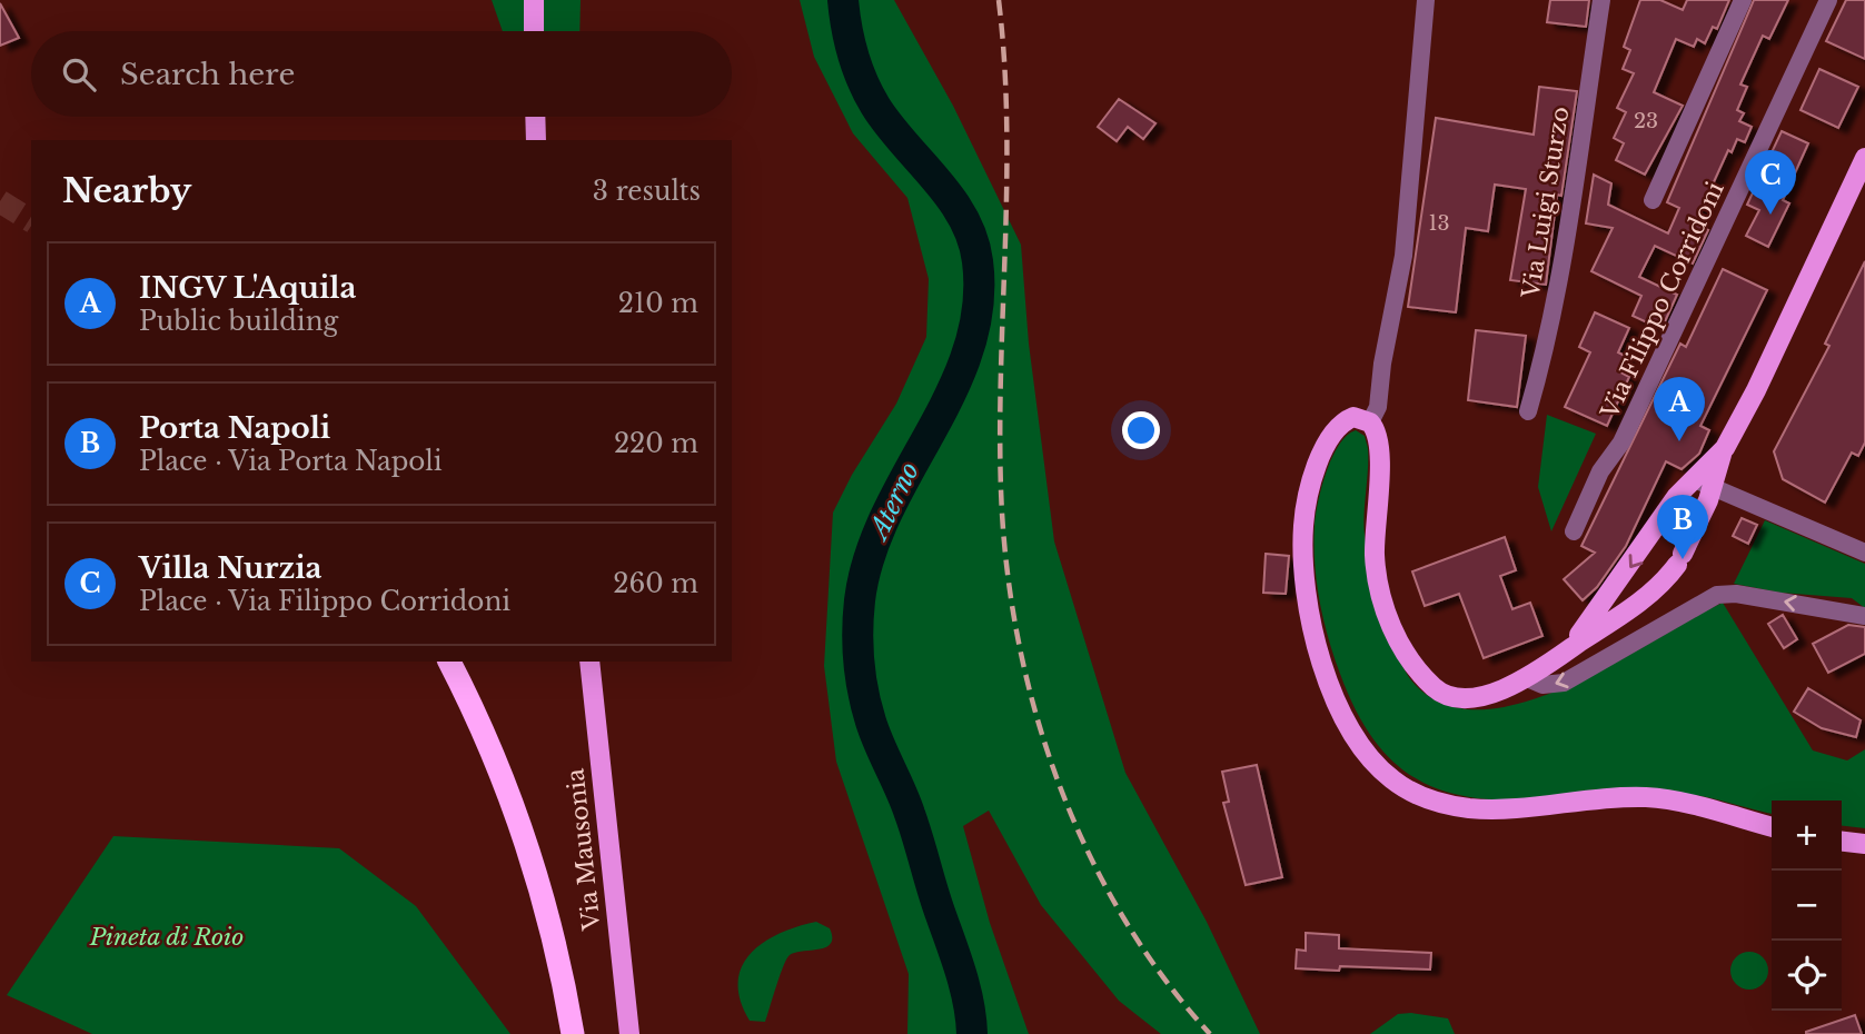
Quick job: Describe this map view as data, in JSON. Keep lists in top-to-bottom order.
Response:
{
  "streets": {
    "main road": ["Via Mausonia"],
    "street": ["Via Luigi Sturzo", "Via Filippo Corridoni"]
  },
  "water": ["Aterno"],
  "parks": ["Pineta di Roio"],
  "house_numbers": ["23", "13"],
  "page": {
    "search": "Search here",
    "heading": ["Nearby", "3 results"],
    "pins": ["C", "A", "B"],
    "list": [
      {
        "mark": "A",
        "name": "INGV L'Aquila",
        "note": "Public building",
        "value": "210 m"
      },
      {
        "mark": "B",
        "name": "Porta Napoli",
        "note": "Place · Via Porta Napoli",
        "value": "220 m"
      },
      {
        "mark": "C",
        "name": "Villa Nurzia",
        "note": "Place · Via Filippo Corridoni",
        "value": "260 m"
      }
    ],
    "map_buttons": ["+", "−"]
  }
}
